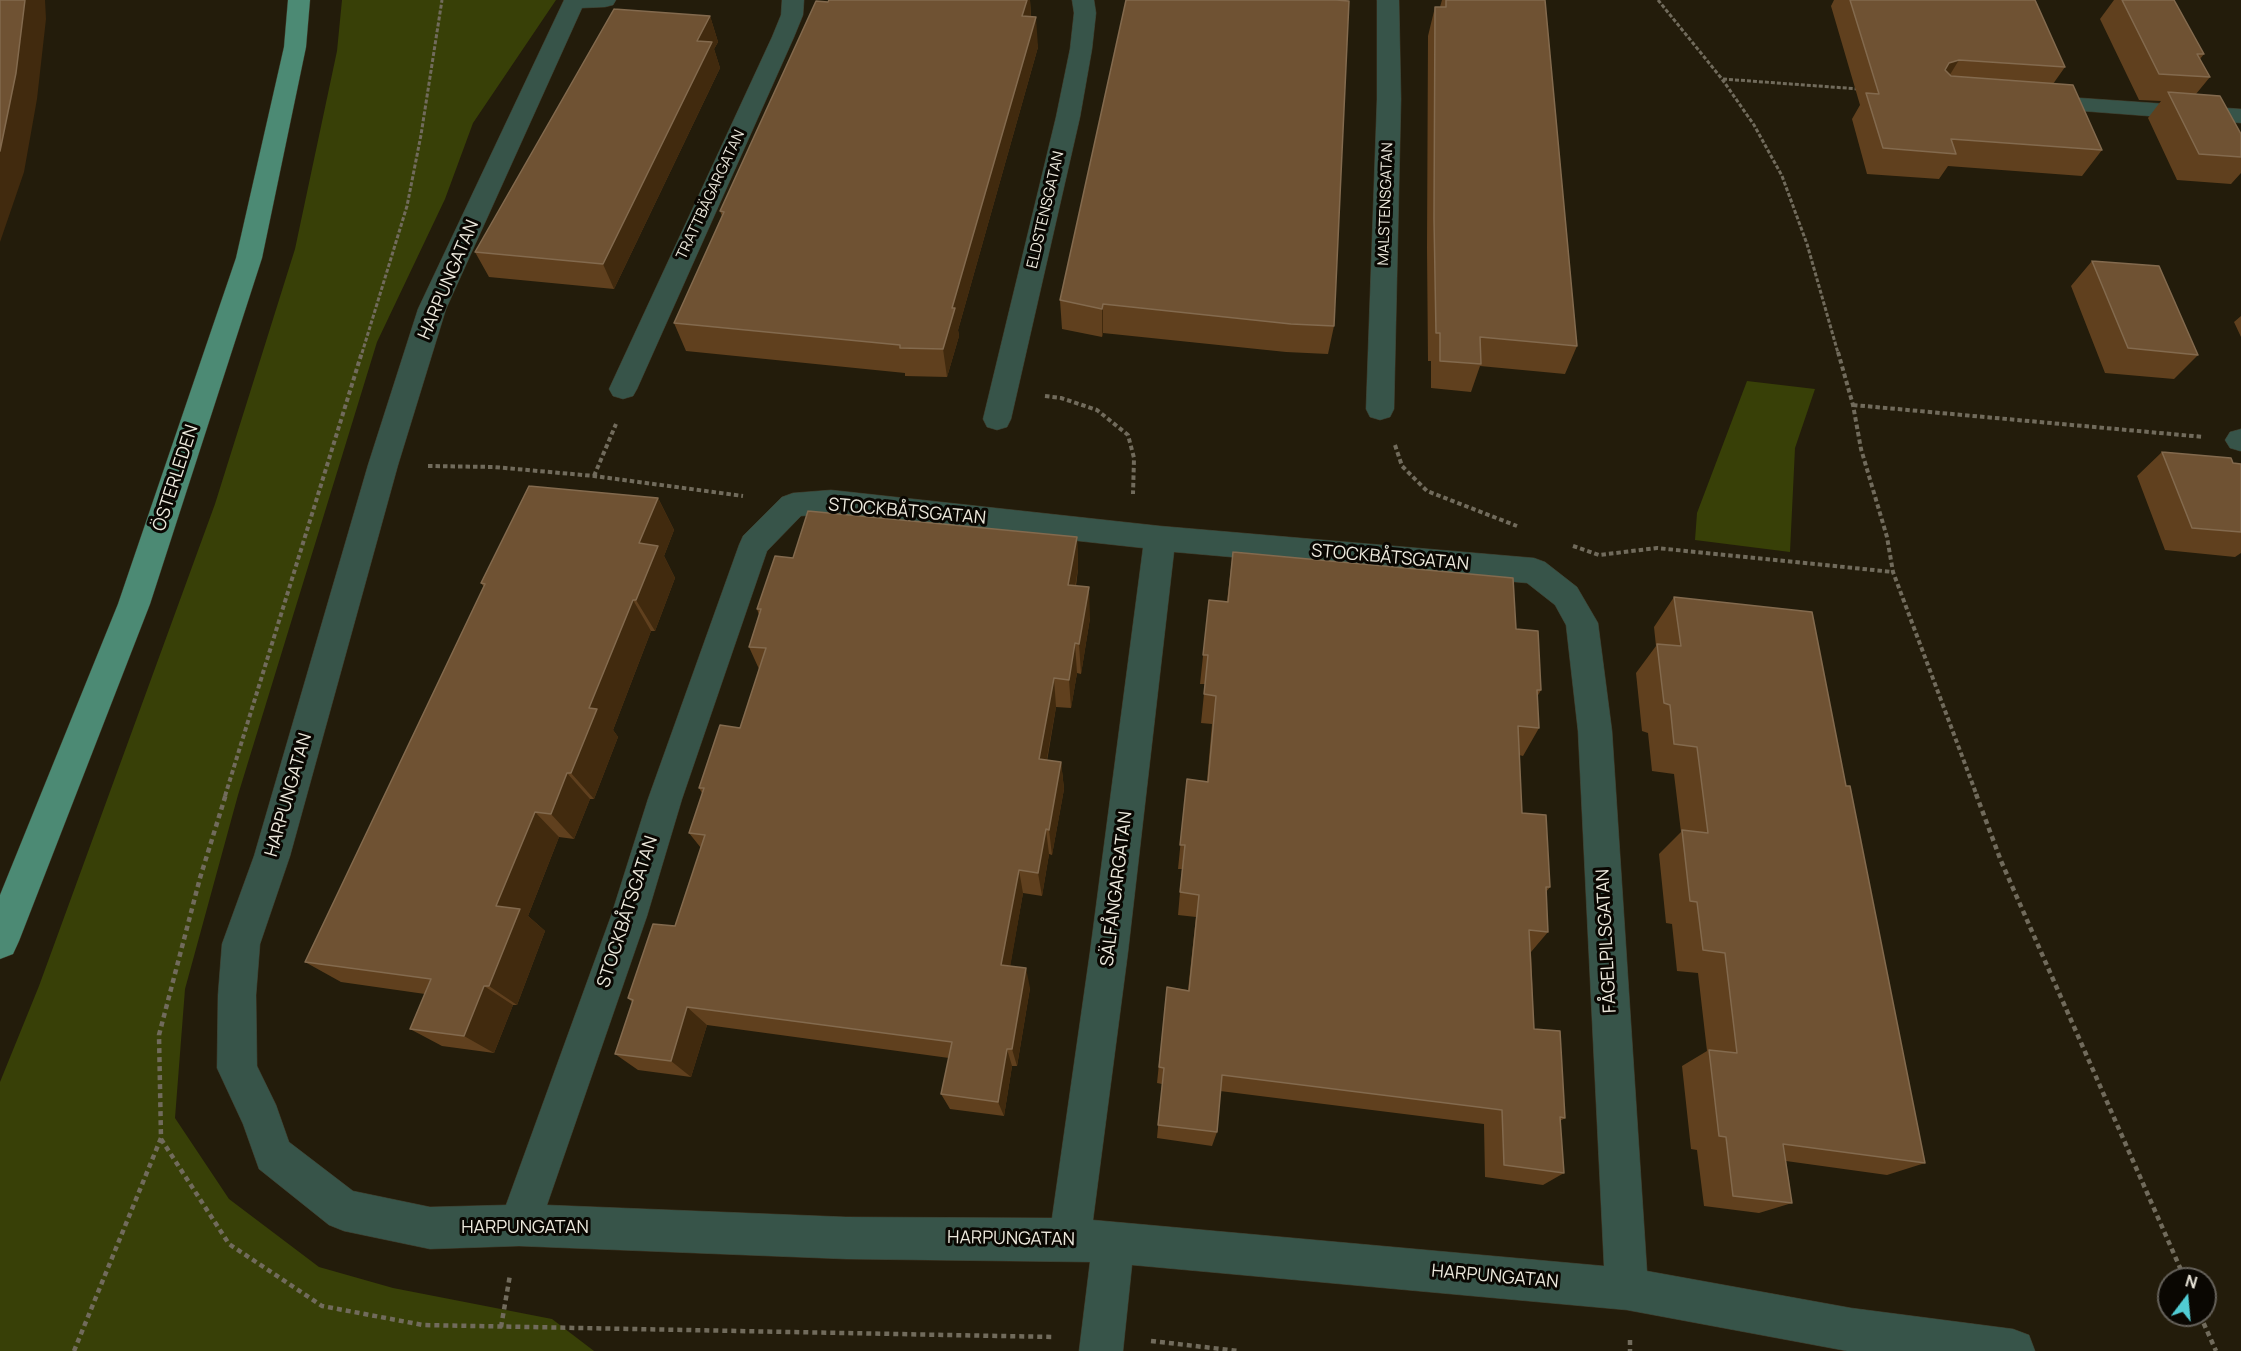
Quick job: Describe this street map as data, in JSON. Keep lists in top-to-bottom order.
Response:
{
  "streets": {
    "main road": ["ÖSTERLEDEN"],
    "street": [
      "TRATTBÄGARGATAN",
      "MALSTENSGATAN",
      "ELDSTENSGATAN",
      "HARPUNGATAN",
      "STOCKBÅTSGATAN",
      "SÄLFÅNGARGATAN",
      "FÅGELPILSGATAN"
    ]
  },
  "crossings": [
    ["HARPUNGATAN", "STOCKBÅTSGATAN"],
    ["HARPUNGATAN", "SÄLFÅNGARGATAN"],
    ["HARPUNGATAN", "FÅGELPILSGATAN"],
    ["STOCKBÅTSGATAN", "SÄLFÅNGARGATAN"],
    ["STOCKBÅTSGATAN", "FÅGELPILSGATAN"]
  ],
  "north": "top"
}
